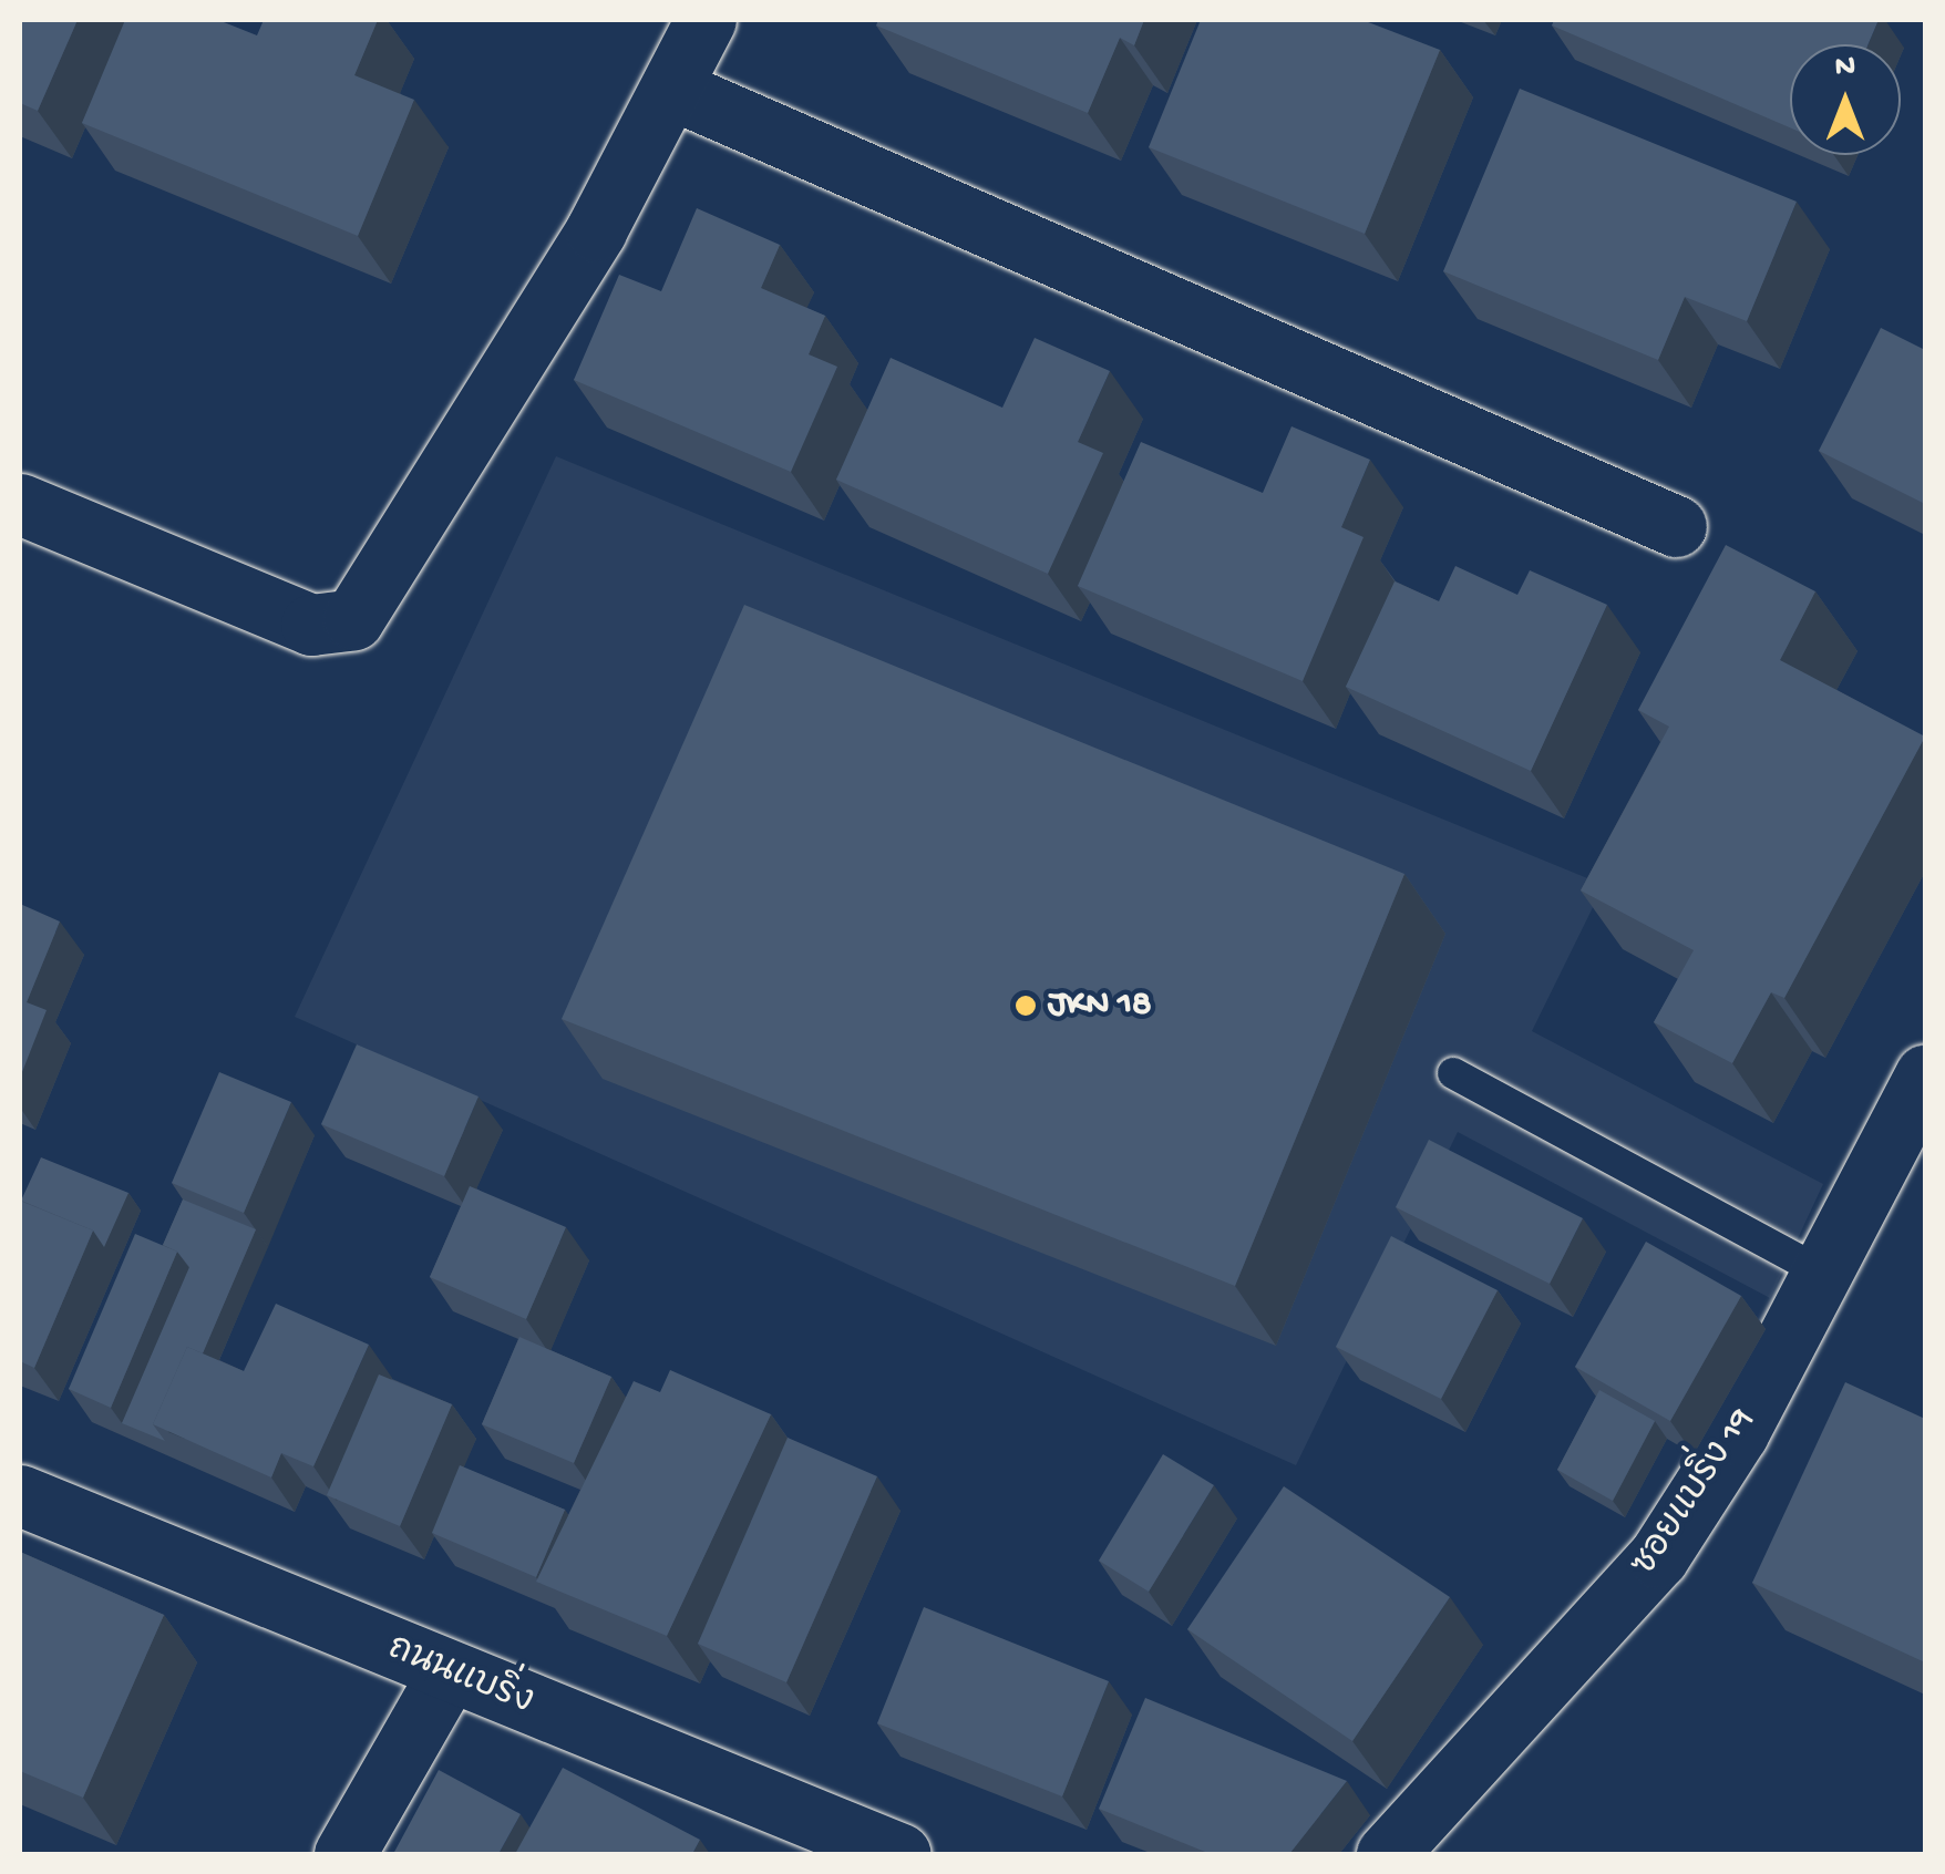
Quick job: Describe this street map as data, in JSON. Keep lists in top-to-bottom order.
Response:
{
  "streets": {
    "street": ["ซอยแบริ่ง 19", "ถนนแบริ่ง"]
  },
  "places": ["JKN 18"],
  "north": "top"
}
